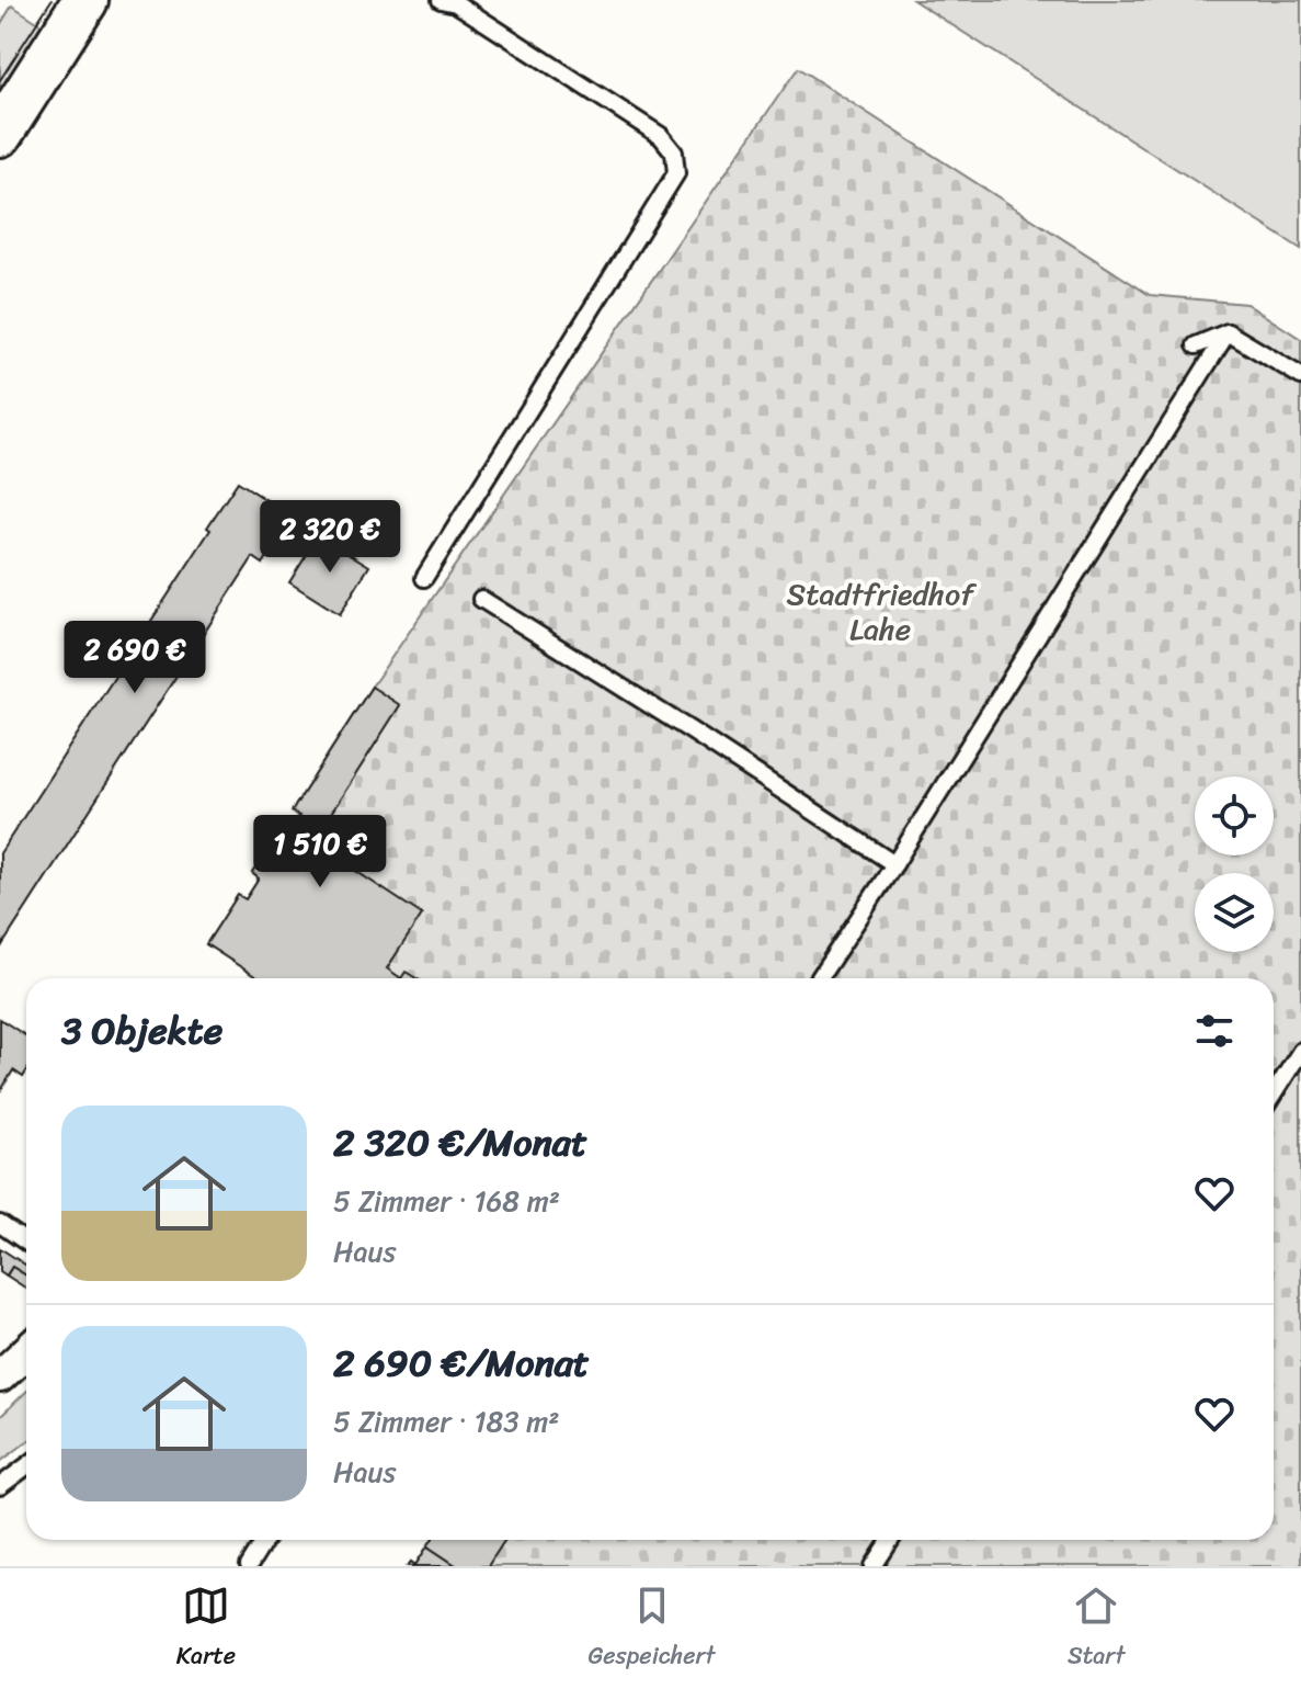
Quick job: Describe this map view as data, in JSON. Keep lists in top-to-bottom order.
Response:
{
  "parks": ["Stadtfriedhof Lahe"],
  "page": {
    "price": ["2 320 €", "2 690 €", "1 510 €"],
    "heading": "3 Objekte",
    "list": [
      {
        "name": "2 320 €/Monat",
        "note": "5 Zimmer · 168 m² · Haus"
      },
      {
        "name": "2 690 €/Monat",
        "note": "5 Zimmer · 183 m² · Haus"
      }
    ],
    "tabs": ["Karte", "Gespeichert", "Start"]
  }
}
